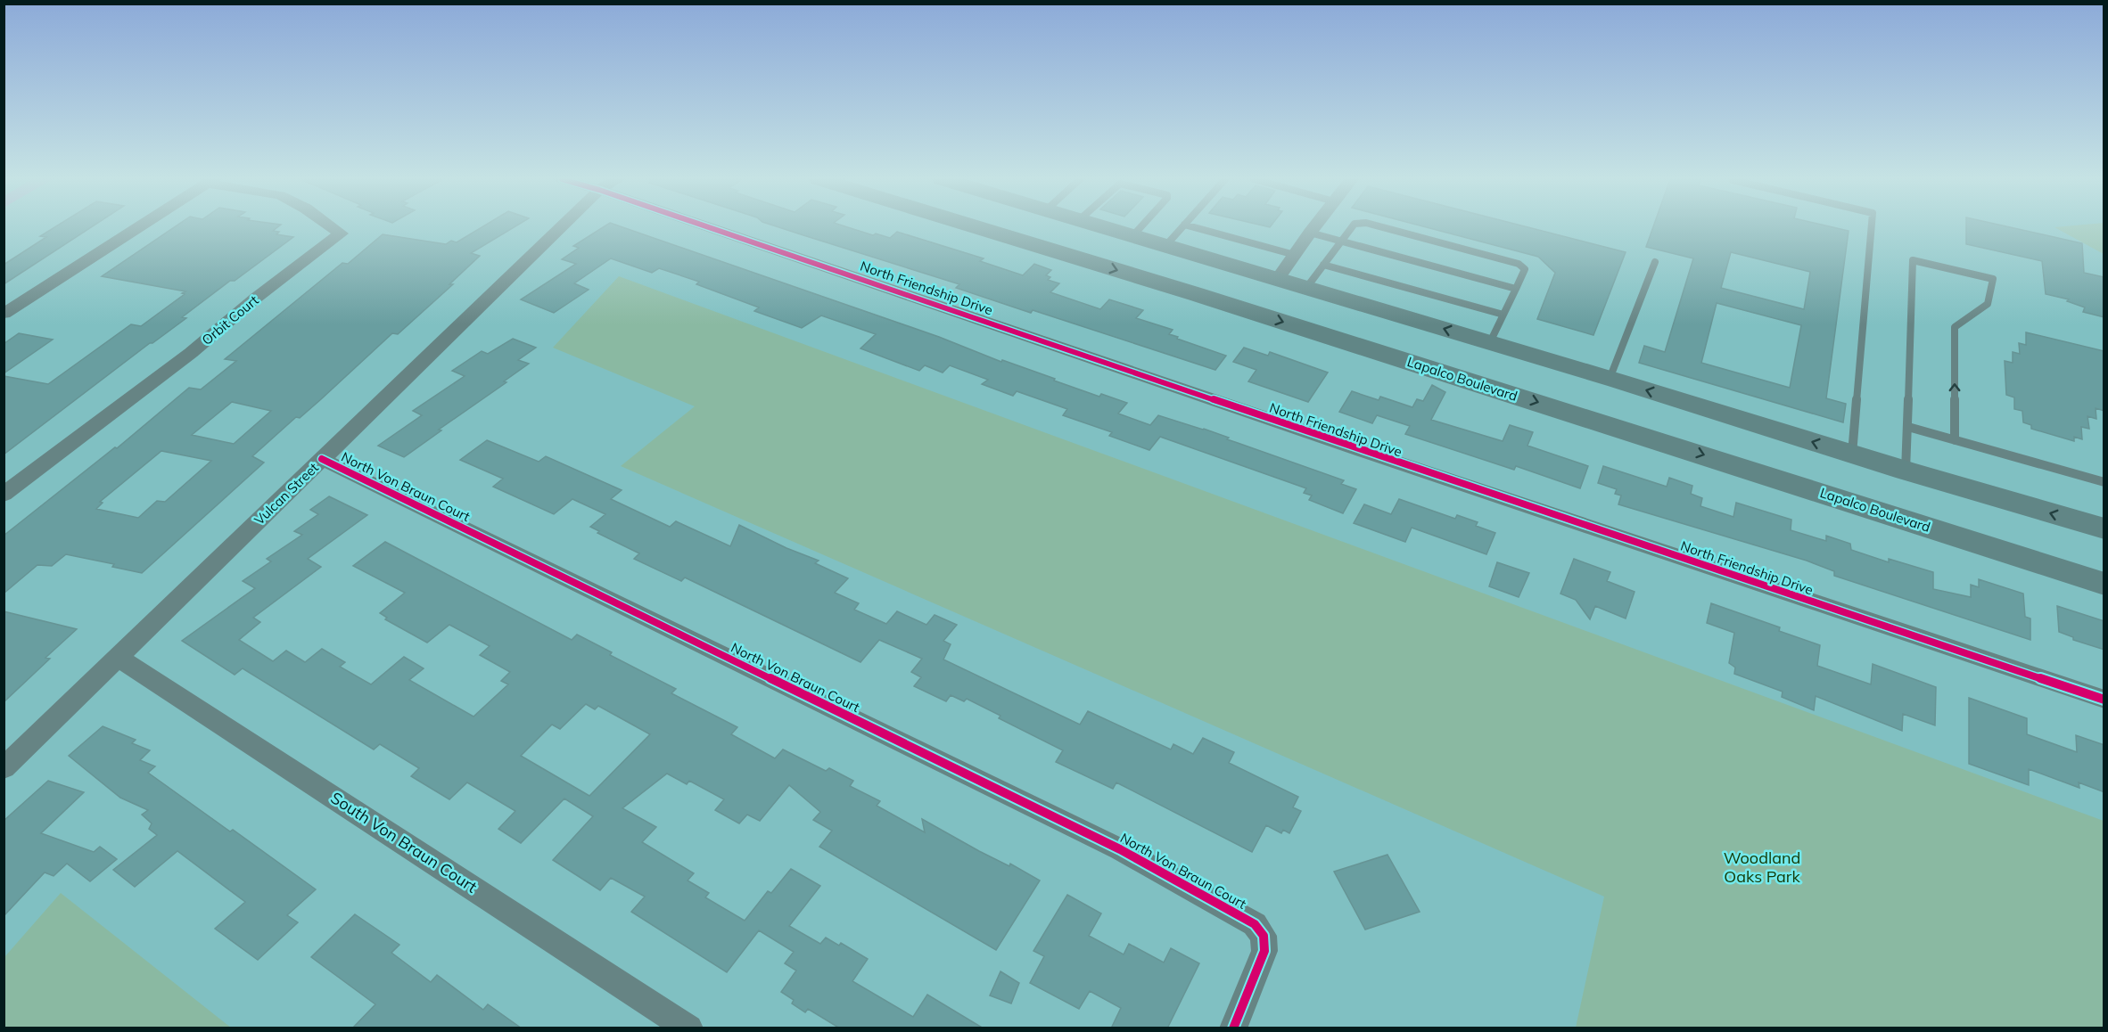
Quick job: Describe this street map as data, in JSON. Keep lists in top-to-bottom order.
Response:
{
  "streets": {
    "main road": ["Lapalco Boulevard"],
    "street": [
      "North Friendship Drive",
      "Orbit Court",
      "North Von Braun Court",
      "Vulcan Street",
      "South Von Braun Court"
    ]
  },
  "crossings": [
    ["North Von Braun Court", "Vulcan Street"],
    ["Vulcan Street", "South Von Braun Court"]
  ],
  "parks": ["Woodland Oaks Park"]
}
